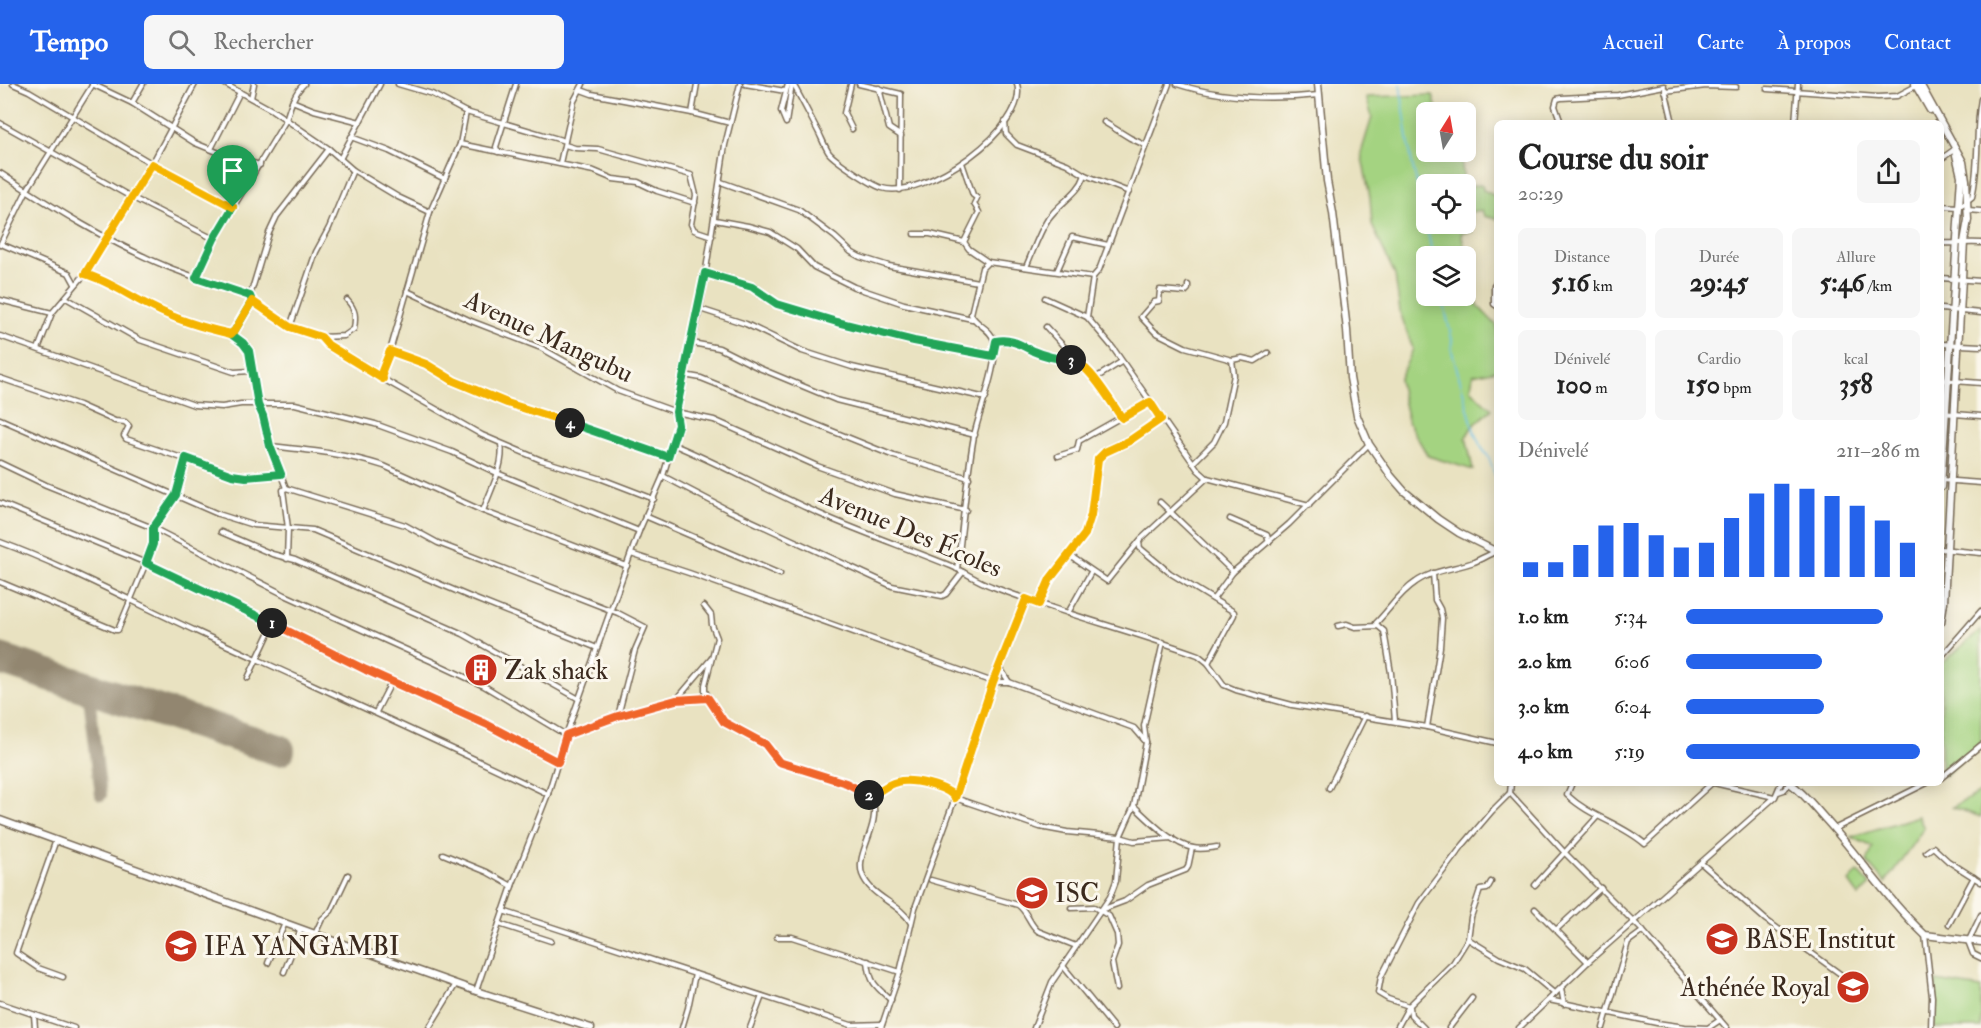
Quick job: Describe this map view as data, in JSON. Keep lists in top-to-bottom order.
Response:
{
  "streets": {
    "street": ["Avenue Mangubu", "Avenue Des Écoles"]
  },
  "places": {
    "building": ["Zak shack"],
    "school or university": [
      "ISC",
      "BASE Institut",
      "IFA YANGAMBI",
      "Athénée Royal"
    ]
  },
  "north": "top",
  "page": {
    "header": "Tempo",
    "search": "Rechercher",
    "nav": [
      "Accueil",
      "Carte",
      "À propos",
      "Contact"
    ],
    "heading": ["Course du soir", "20:29"],
    "stats": [
      ["Distance", "5.16 km"],
      ["Durée", "29:45"],
      ["Allure", "5:46 /km"],
      ["Dénivelé", "100 m"],
      ["Cardio", "150 bpm"],
      ["kcal", "358"]
    ],
    "pins": [
      "3",
      "4",
      "1",
      "2"
    ],
    "chart": ["Dénivelé", "211–286 m"],
    "list": [
      {
        "name": "1.0 km",
        "note": "5:34"
      },
      {
        "name": "2.0 km",
        "note": "6:06"
      },
      {
        "name": "3.0 km",
        "note": "6:04"
      },
      {
        "name": "4.0 km",
        "note": "5:19"
      }
    ]
  }
}
